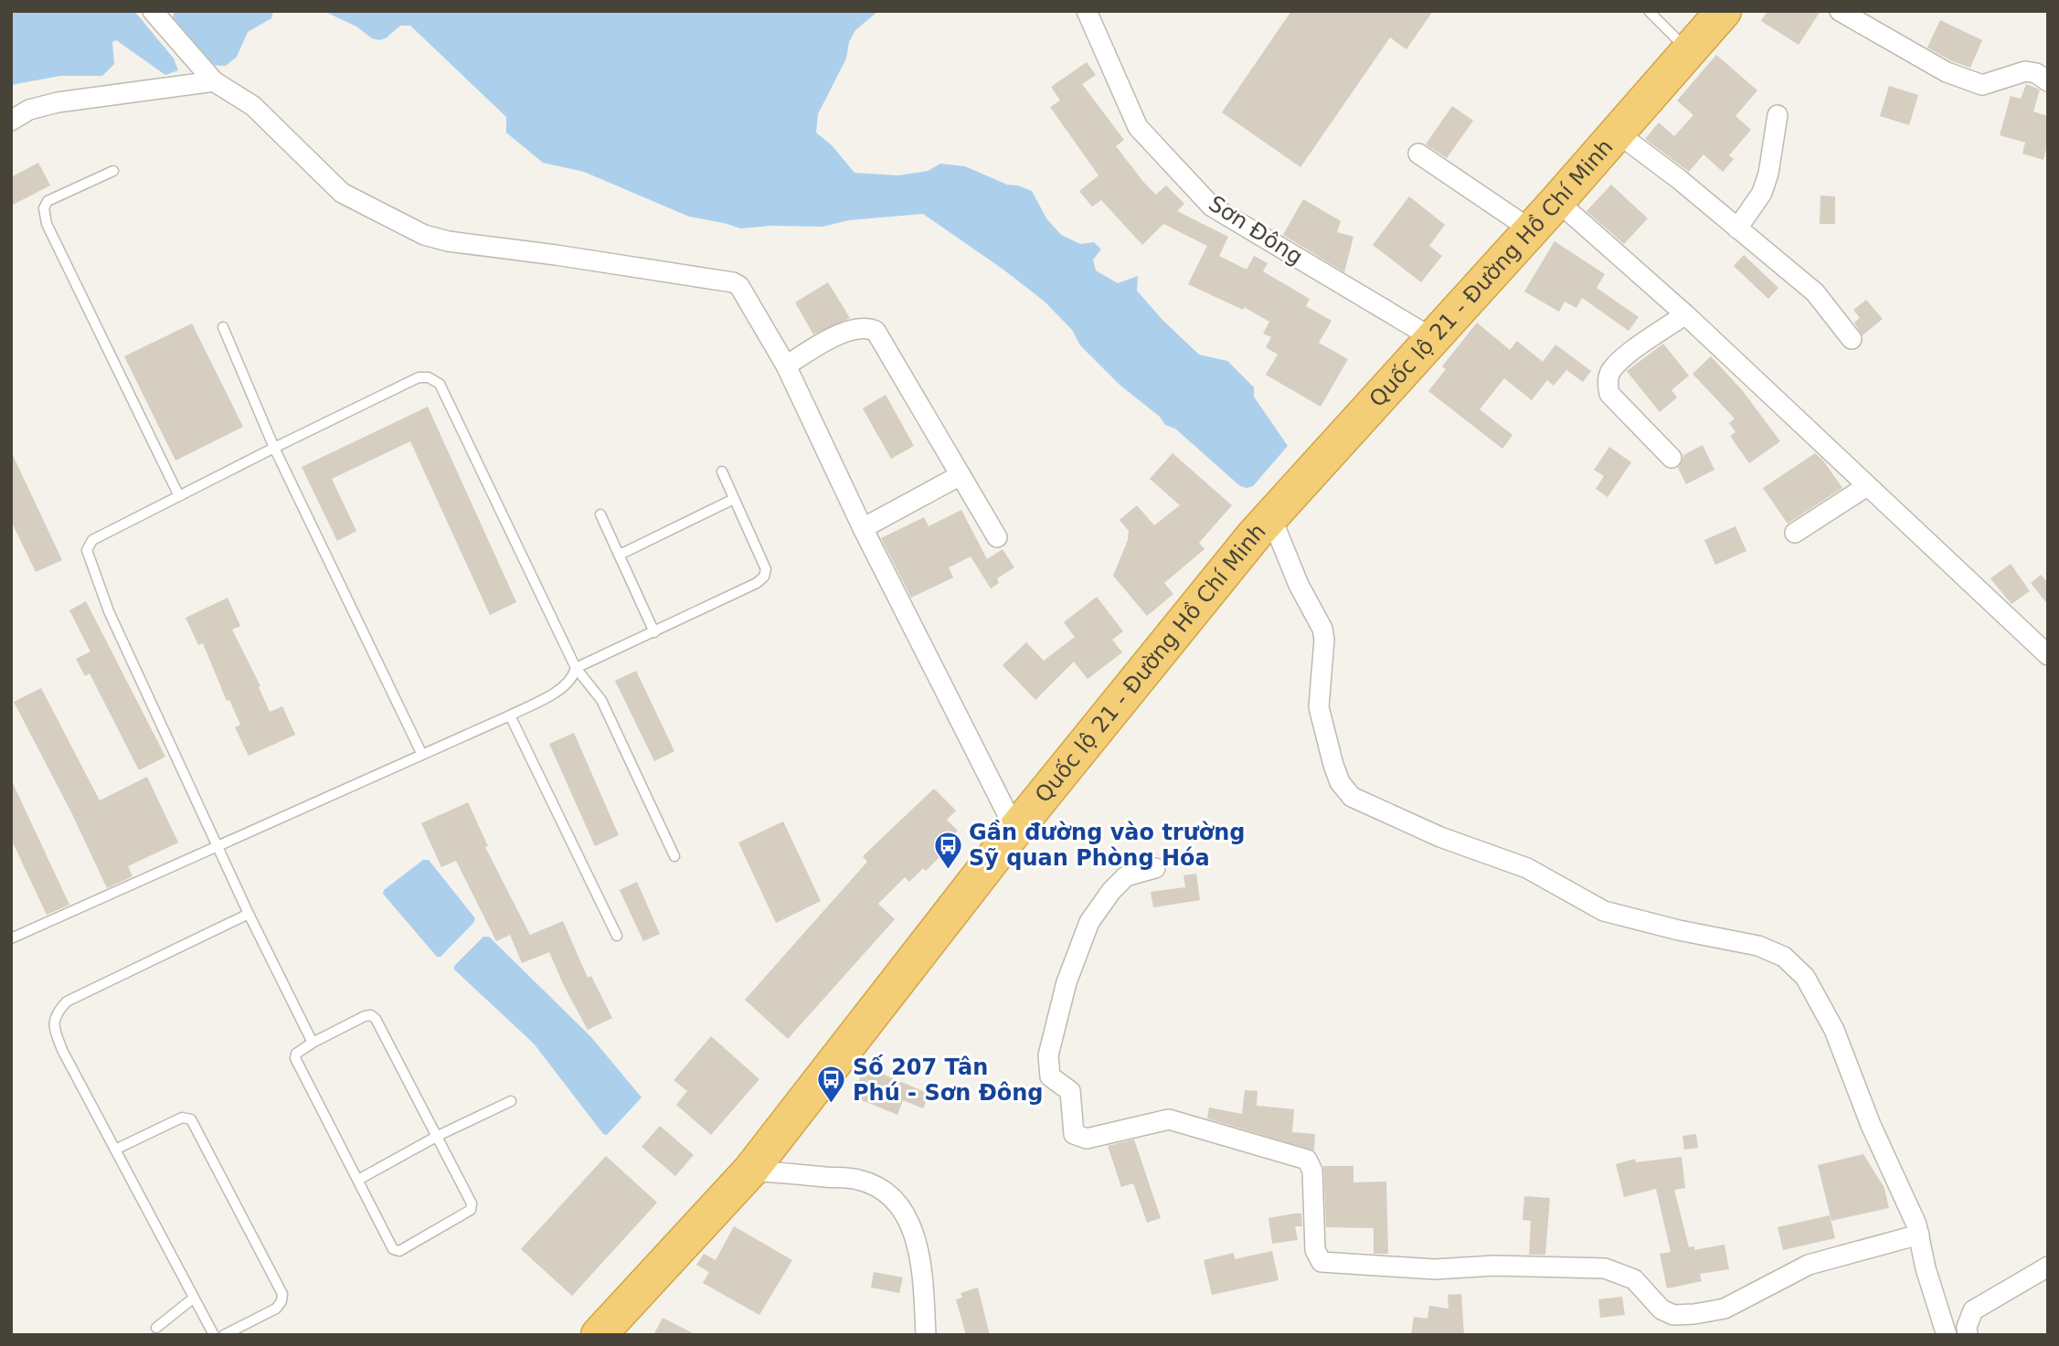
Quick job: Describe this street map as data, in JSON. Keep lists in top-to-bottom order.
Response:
{
  "streets": {
    "highway": ["Quốc lộ 21 - Đường Hồ Chí Minh"],
    "street": ["Sơn Đông"]
  },
  "crossings": [
    ["Sơn Đông", "Quốc lộ 21 - Đường Hồ Chí Minh"]
  ],
  "places": {
    "bus stop": ["Gần đường vào trường Sỹ quan Phòng Hóa", "Số 207 Tân Phú - Sơn Đông"]
  }
}
